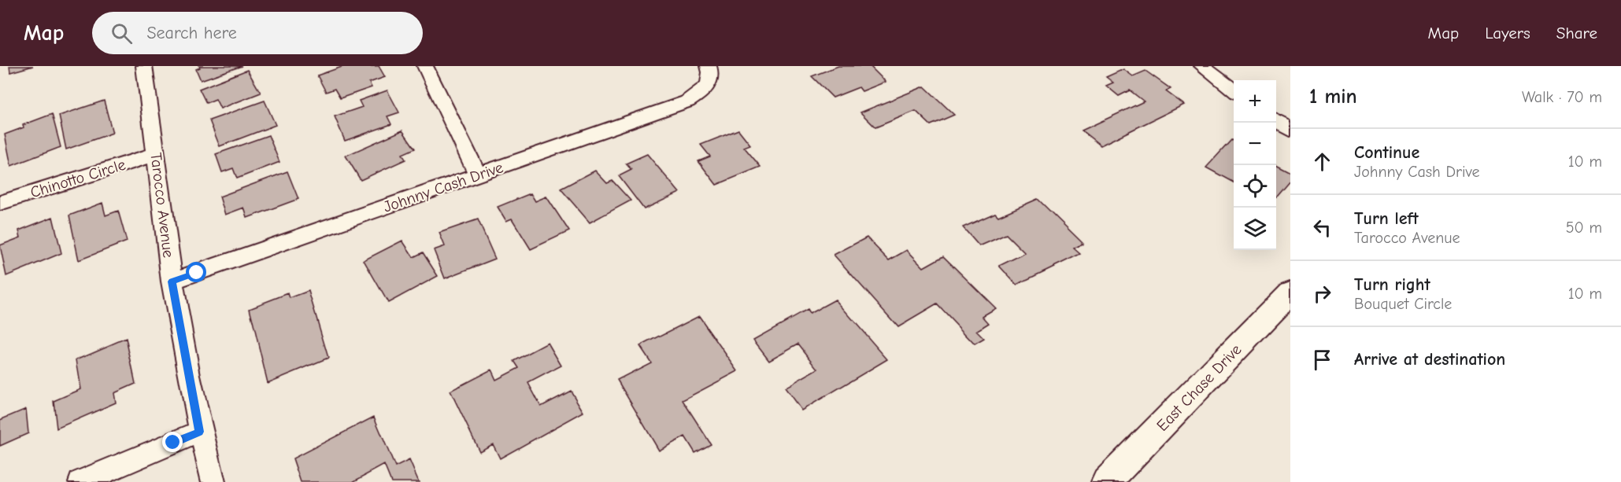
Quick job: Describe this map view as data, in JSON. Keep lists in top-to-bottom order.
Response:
{
  "streets": {
    "street": [
      "Chinotto Circle",
      "Johnny Cash Drive",
      "Tarocco Avenue",
      "East Chase Drive"
    ]
  },
  "crossings": [
    ["Chinotto Circle", "Tarocco Avenue"],
    ["Johnny Cash Drive", "Tarocco Avenue"]
  ],
  "page": {
    "header": "Map",
    "search": "Search here",
    "nav": ["Map", "Layers", "Share"],
    "heading": ["1 min", "Walk · 70 m"],
    "map_buttons": ["+", "−"],
    "list": [
      ["Continue", "Johnny Cash Drive", "10 m"],
      ["Turn left", "Tarocco Avenue", "50 m"],
      ["Turn right", "Bouquet Circle", "10 m"],
      "Arrive at destination"
    ]
  }
}
